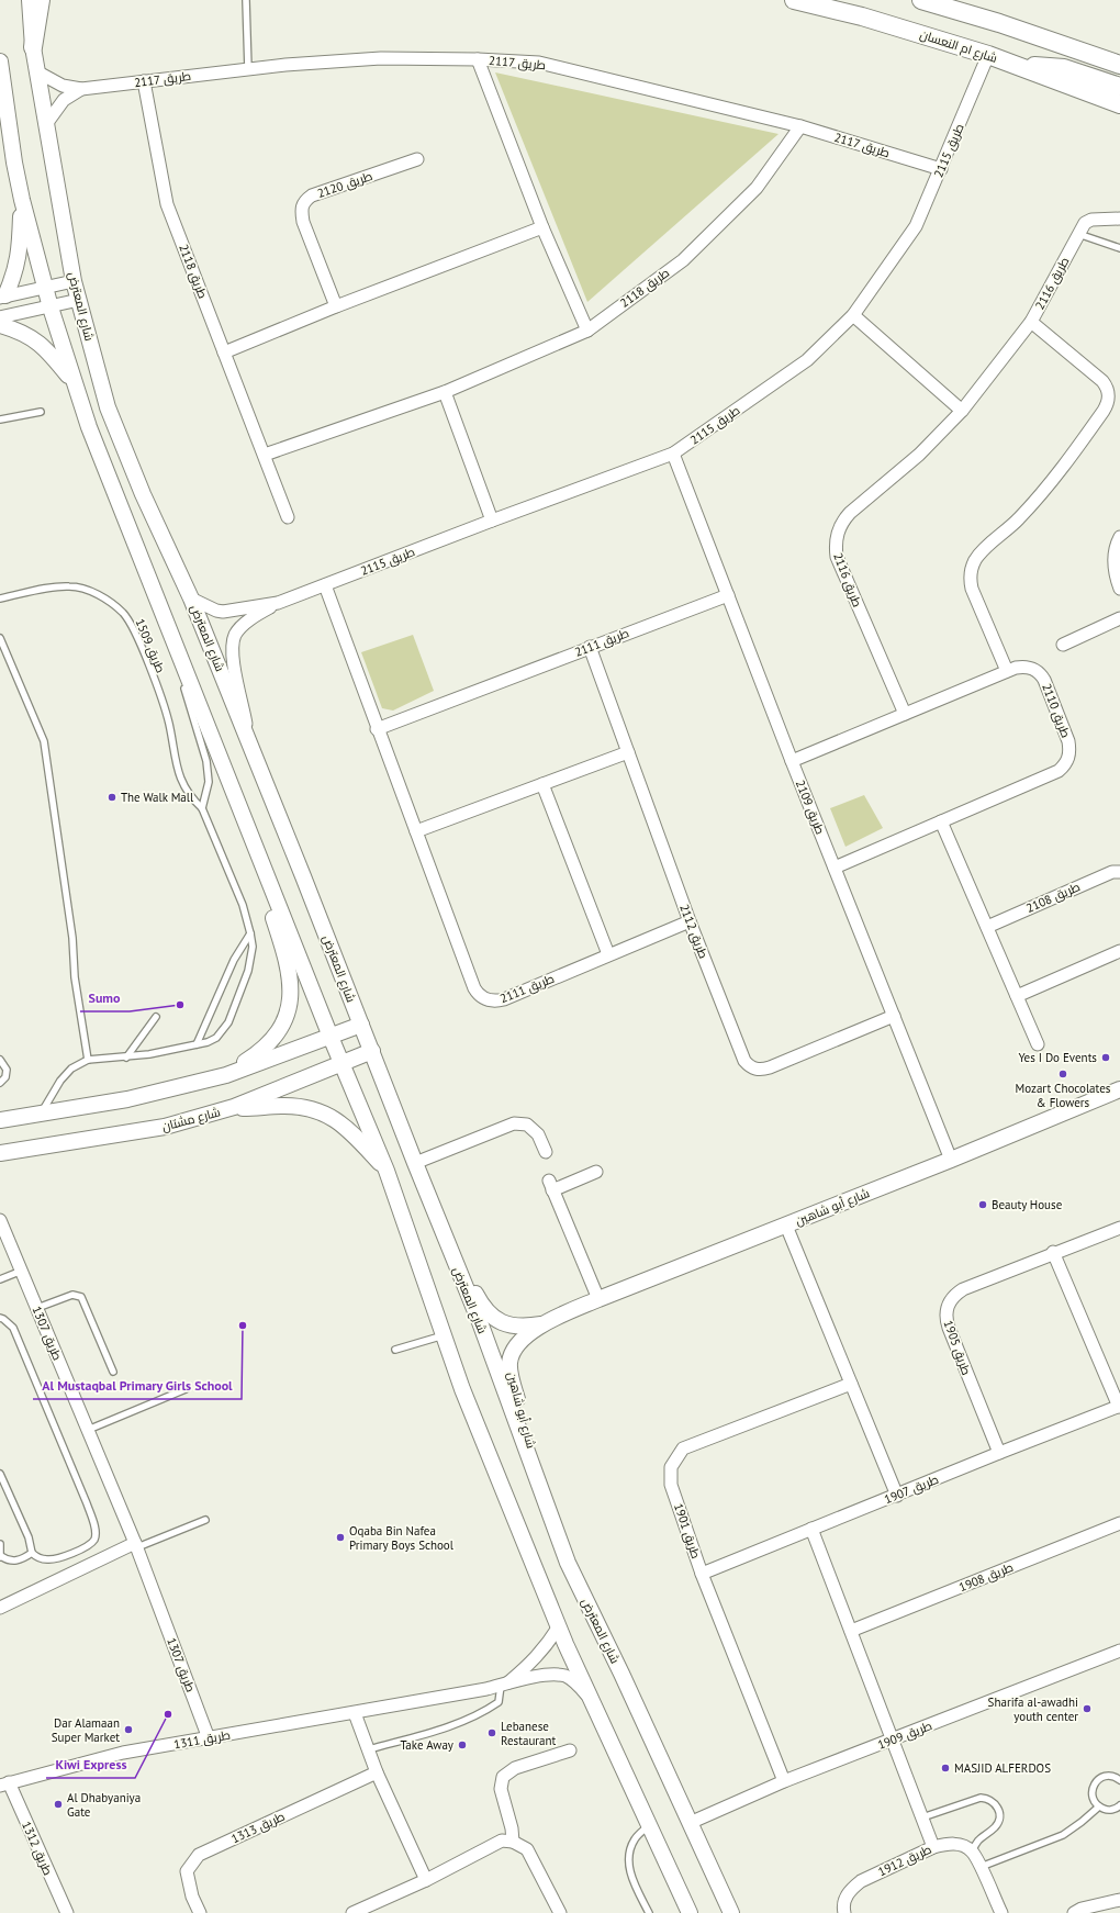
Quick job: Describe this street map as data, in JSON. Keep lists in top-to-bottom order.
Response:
{
  "streets": {
    "main road": ["شارع ام النعسان"],
    "street": [
      "طريق 2117",
      "طريق 2115",
      "طريق 2120",
      "طريق 2118",
      "طريق 2116",
      "شارع المعترض",
      "طريق 2111",
      "طريق 2110",
      "طريق 2109",
      "طريق 2108",
      "طريق 2112",
      "شارع مشتان",
      "شارع أبو شاهين",
      "طريق 1307",
      "طريق 1905",
      "طريق 1907",
      "طريق 1901",
      "طريق 1908",
      "طريق 1909",
      "طريق 1311",
      "طريق 1313",
      "طريق 1312",
      "طريق 1912"
    ],
    "lane": ["طريق 1509"]
  },
  "crossings": [
    ["شارع ام النعسان", "طريق 2115"],
    ["طريق 2117", "طريق 2115"],
    ["طريق 2117", "طريق 2118"],
    ["طريق 2117", "شارع المعترض"],
    ["طريق 2115", "شارع المعترض"],
    ["طريق 2115", "طريق 2111"],
    ["طريق 2115", "طريق 2109"],
    ["طريق 2116", "طريق 2110"],
    ["شارع المعترض", "شارع مشتان"],
    ["شارع المعترض", "شارع أبو شاهين"],
    ["شارع المعترض", "طريق 1909"],
    ["طريق 2111", "طريق 2109"],
    ["طريق 2111", "طريق 2112"],
    ["طريق 2110", "طريق 2109"],
    ["طريق 2109", "طريق 2112"],
    ["طريق 2109", "شارع أبو شاهين"],
    ["طريق 1307", "طريق 1311"],
    ["طريق 1905", "طريق 1907"],
    ["طريق 1907", "طريق 1901"],
    ["طريق 1901", "طريق 1909"],
    ["طريق 1311", "طريق 1312"]
  ],
  "places": [
    "The Walk Mall",
    "Sumo",
    "Yes I Do Events",
    "Mozart Chocolates & Flowers",
    "Beauty House",
    "Al Mustaqbal Primary Girls School",
    "Oqaba Bin Nafea Primary Boys School",
    "Sharifa al-awadhi youth center",
    "Kiwi Express",
    "Dar Alamaan Super Market",
    "Lebanese Restaurant",
    "Take Away",
    "MASJID ALFERDOS",
    "Al Dhabyaniya Gate"
  ]
}
